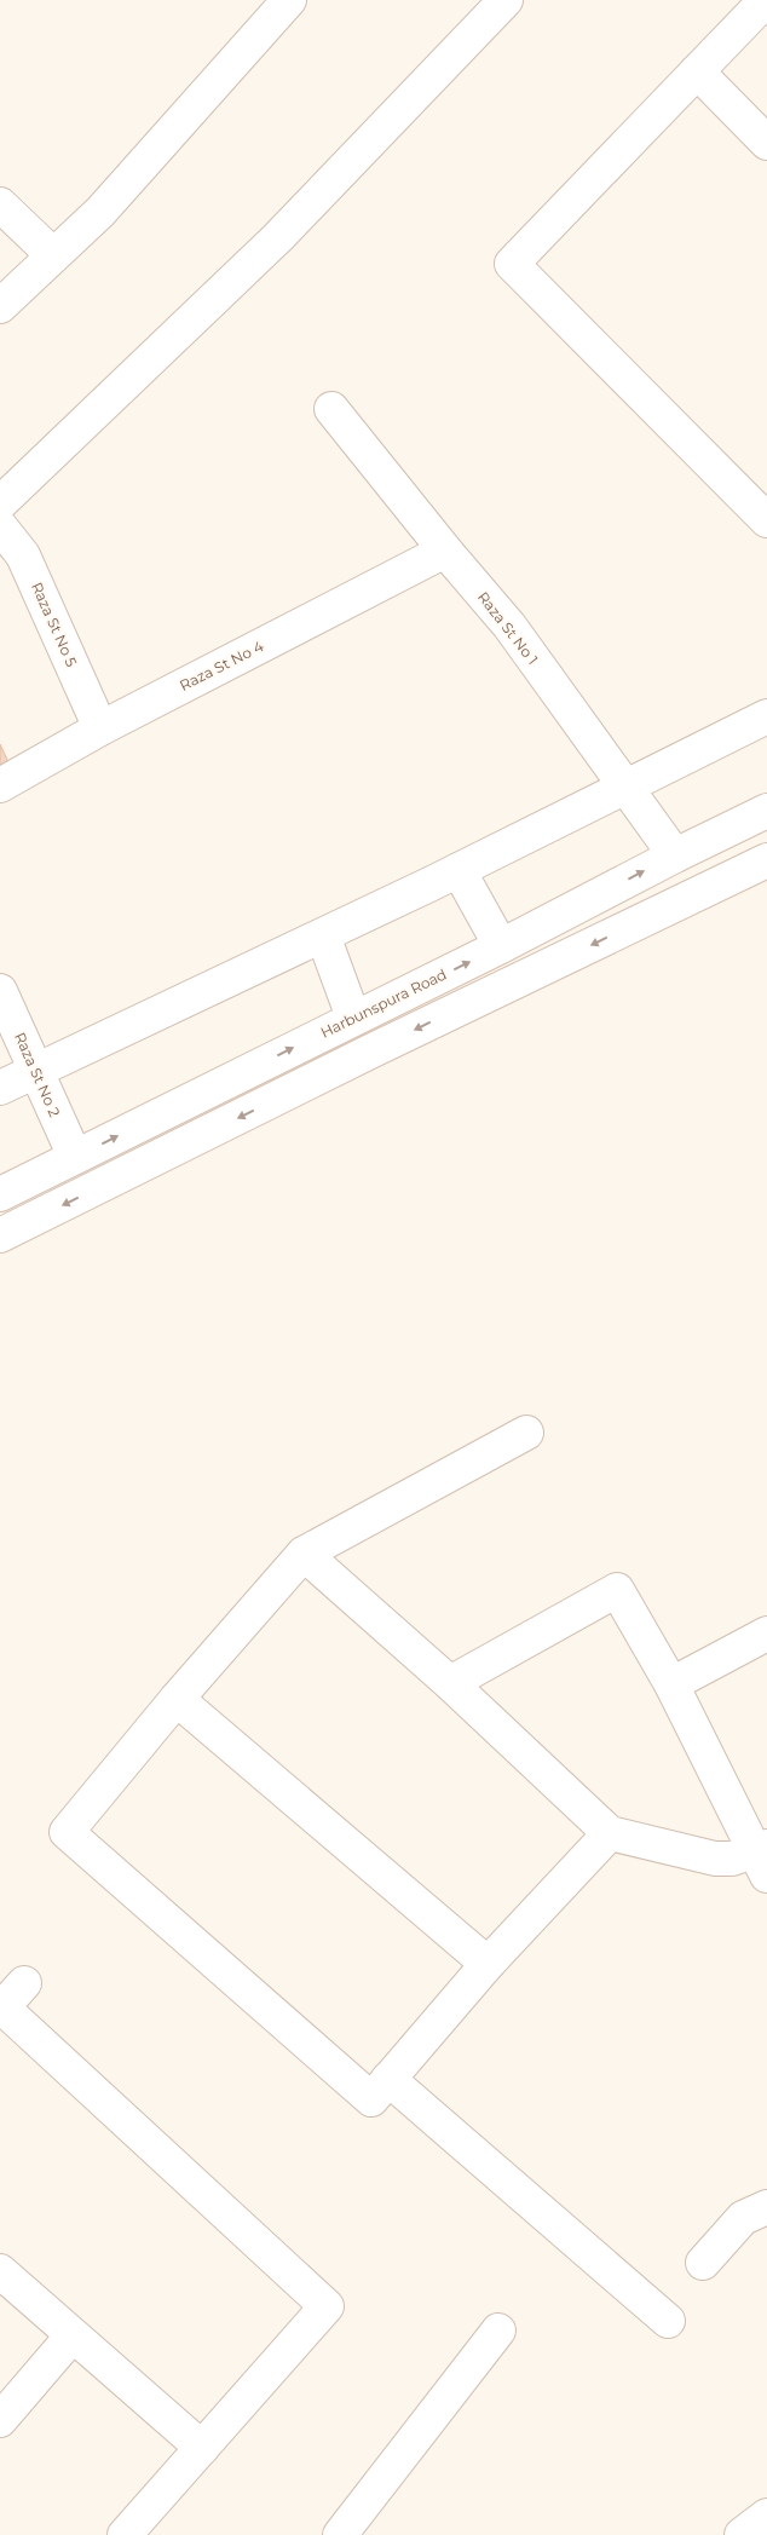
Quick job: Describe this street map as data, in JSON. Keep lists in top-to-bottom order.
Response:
{
  "streets": {
    "street": [
      "Raza St No 5",
      "Raza St No 1",
      "Raza St No 4",
      "Harbunspura Road",
      "Raza St No 2"
    ]
  },
  "crossings": [
    ["Raza St No 5", "Raza St No 4"],
    ["Raza St No 1", "Raza St No 4"],
    ["Raza St No 1", "Harbunspura Road"],
    ["Harbunspura Road", "Raza St No 2"]
  ]
}
